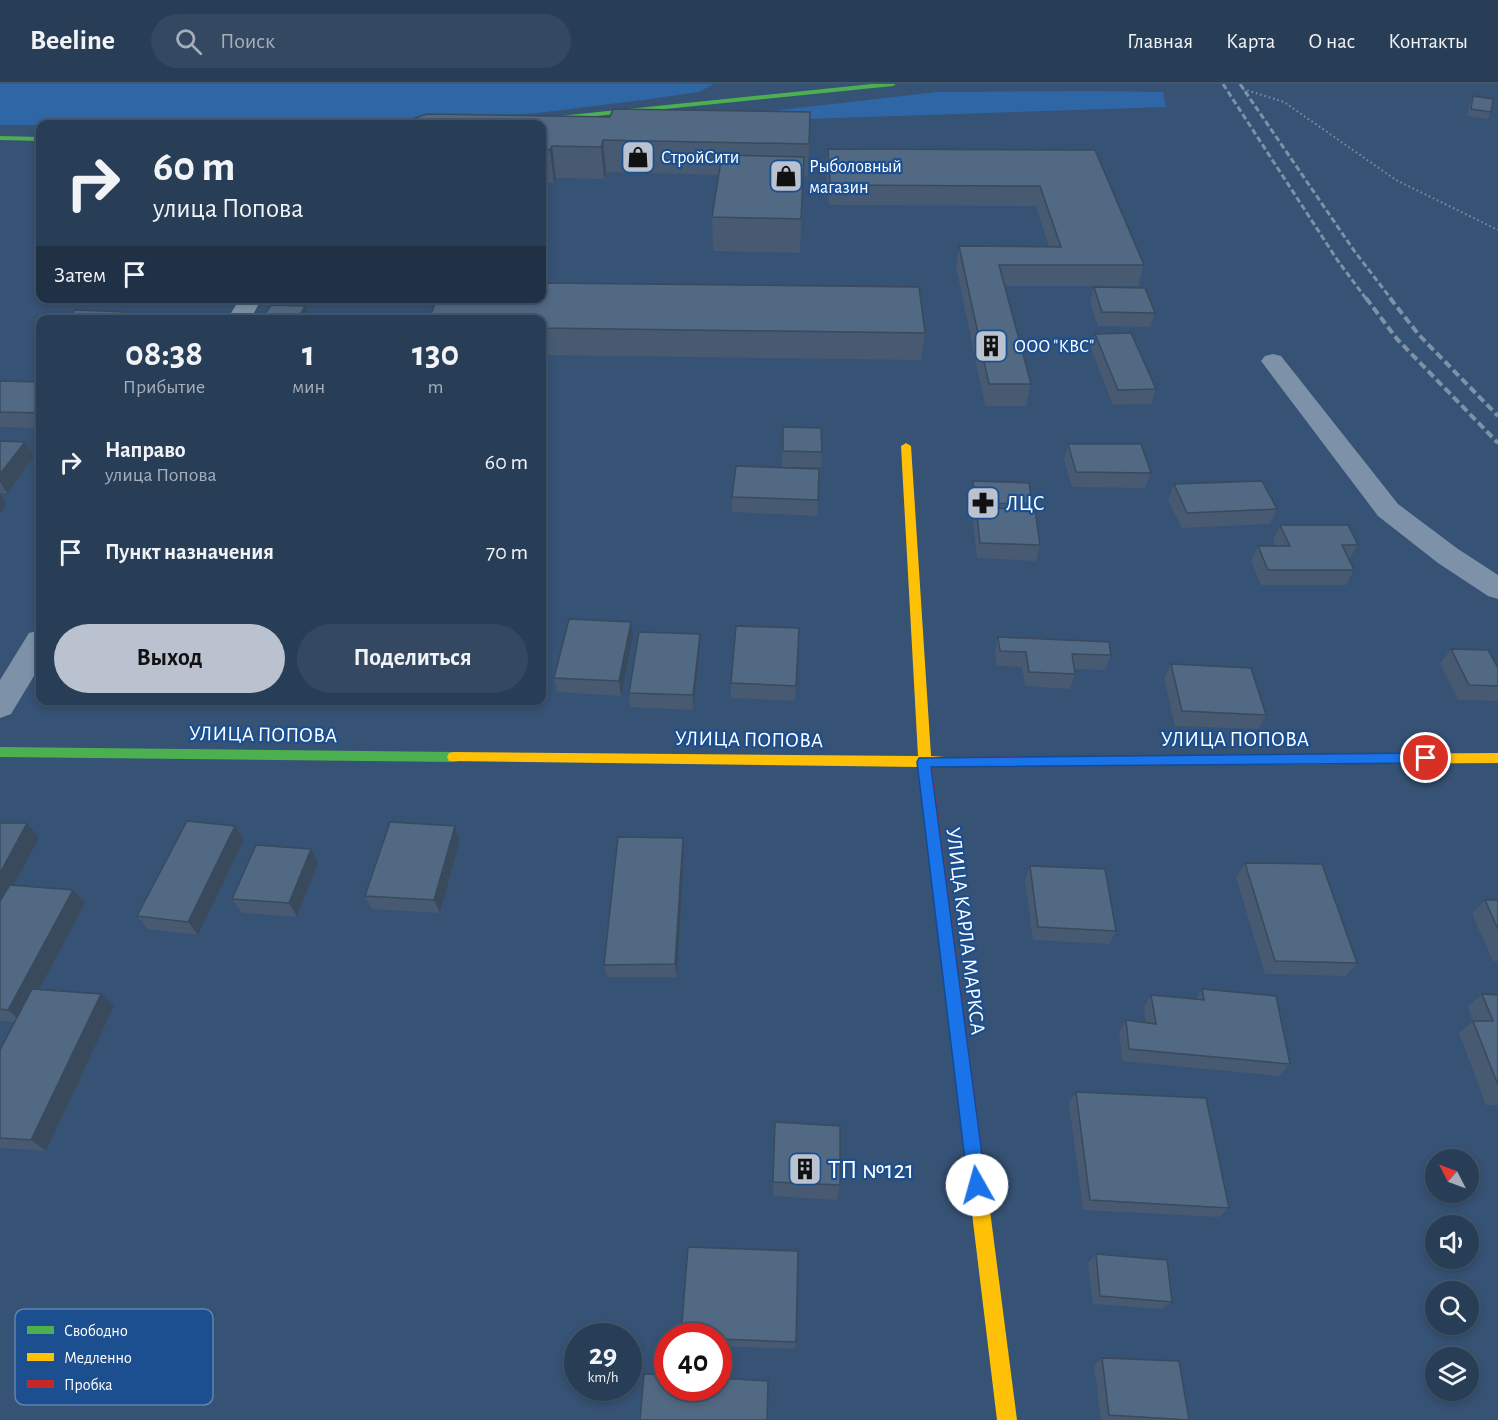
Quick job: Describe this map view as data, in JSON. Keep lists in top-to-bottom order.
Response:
{
  "streets": {
    "street": ["УЛИЦА ПОПОВА", "УЛИЦА КАРЛА МАРКСА"]
  },
  "crossings": [
    ["УЛИЦА ПОПОВА", "УЛИЦА КАРЛА МАРКСА"]
  ],
  "places": {
    "shop": ["СтройСити", "Рыболовный магазин"],
    "building": ["ООО \"КВС\"", "ТП №121"],
    "pharmacy": ["ЛЦС"]
  },
  "legend": ["Свободно", "Медленно", "Пробка"],
  "north": "top left",
  "page": {
    "header": "Beeline",
    "search": "Поиск",
    "nav": [
      "Главная",
      "Карта",
      "О нас",
      "Контакты"
    ],
    "turn": ["60 m", "улица Попова"],
    "then": "Затем",
    "eta": [
      "08:38",
      "Прибытие",
      "1",
      "мин",
      "130",
      "m"
    ],
    "list": [
      {
        "name": "Направо",
        "note": "улица Попова",
        "value": "60 m"
      },
      {
        "name": "Пункт назначения",
        "value": "70 m"
      }
    ],
    "buttons": ["Выход", "Поделиться"],
    "speed": "29 km/h",
    "limit": "40"
  }
}
